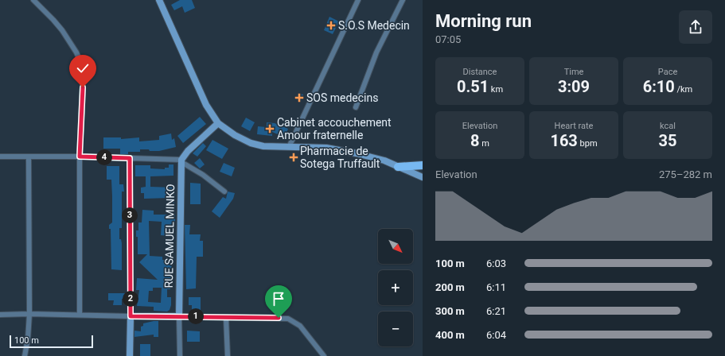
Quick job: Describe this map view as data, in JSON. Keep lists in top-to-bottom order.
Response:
{
  "streets": {
    "main road": ["RUE SAMUEL MINKO"]
  },
  "places": {
    "health": [
      "S.O.S Medecin",
      "SOS medecins",
      "Cabinet accouchement Amour fraternelle",
      "Pharmacie de Sotega Truffault"
    ]
  },
  "scale_bar": "100 m",
  "north": "bottom right",
  "page": {
    "heading": ["Morning run", "07:05"],
    "stats": [
      ["Distance", "0.51 km"],
      ["Time", "3:09"],
      ["Pace", "6:10 /km"],
      ["Elevation", "8 m"],
      ["Heart rate", "163 bpm"],
      ["kcal", "35"]
    ],
    "pins": [
      "4",
      "3",
      "2",
      "1"
    ],
    "chart": ["Elevation", "275–282 m"],
    "map_buttons": ["+", "−"],
    "list": [
      {
        "name": "100 m",
        "note": "6:03"
      },
      {
        "name": "200 m",
        "note": "6:11"
      },
      {
        "name": "300 m",
        "note": "6:21"
      },
      {
        "name": "400 m",
        "note": "6:04"
      }
    ],
    "scale": "100 m"
  }
}
